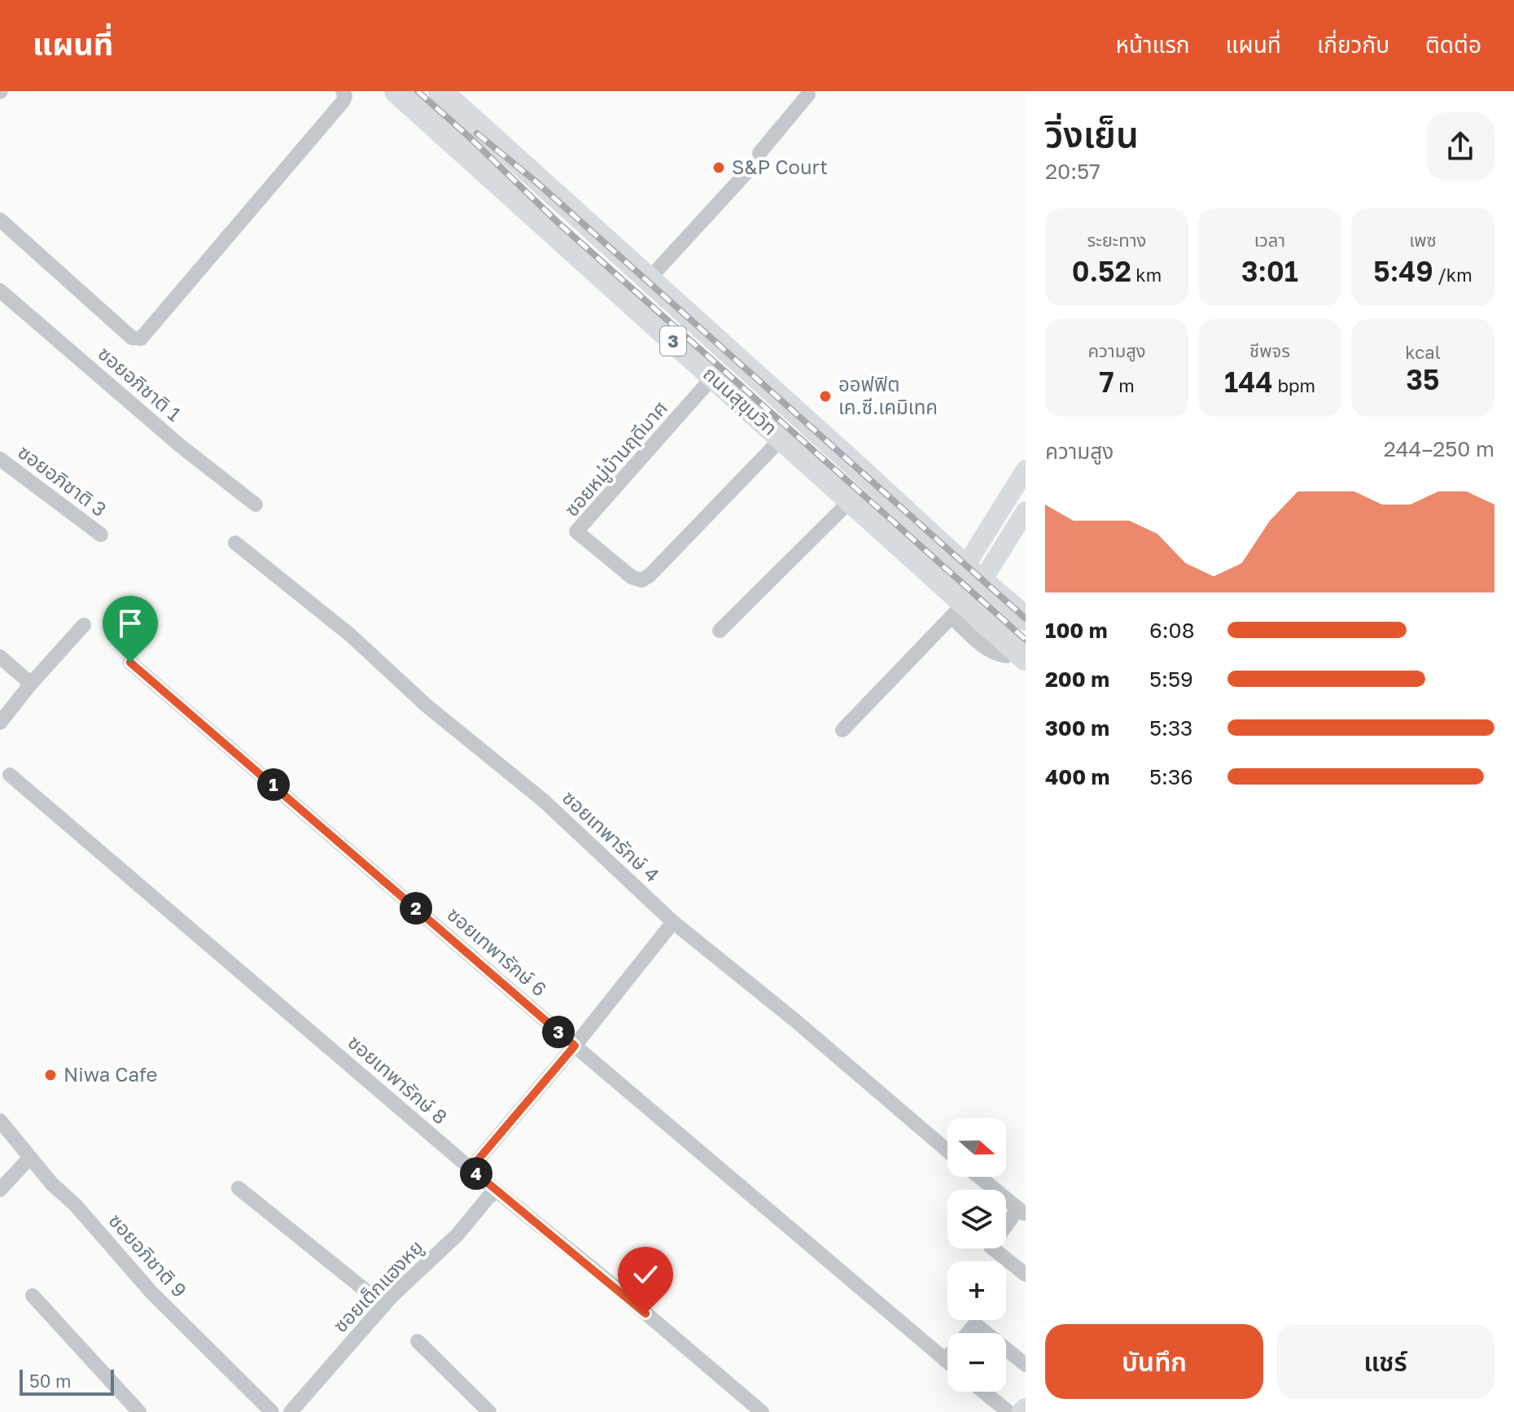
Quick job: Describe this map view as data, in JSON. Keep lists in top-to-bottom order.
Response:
{
  "streets": {
    "highway": ["3", "ถนนสุขุมวิท"],
    "street": [
      "ซอยอภิชาติ 1",
      "ซอยหมู่บ้านฤดีมาศ",
      "ซอยอภิชาติ 3",
      "ซอยเทพารักษ์ 4",
      "ซอยเทพารักษ์ 6",
      "ซอยเทพารักษ์ 8",
      "ซอยอภิชาติ 9",
      "ซอยเต็กแฮงหยู"
    ]
  },
  "crossings": [
    ["ถนนสุขุมวิท", "ซอยหมู่บ้านฤดีมาศ"],
    ["ซอยเทพารักษ์ 8", "ซอยเต็กแฮงหยู"]
  ],
  "places": ["S&P Court", "ออฟฟิต เค.ซี.เคมิเทค", "Niwa Cafe"],
  "scale_bar": "50 m",
  "north": "right",
  "page": {
    "header": "แผนที่",
    "nav": [
      "หน้าแรก",
      "แผนที่",
      "เกี่ยวกับ",
      "ติดต่อ"
    ],
    "heading": ["วิ่งเย็น", "20:57"],
    "stats": [
      ["ระยะทาง", "0.52 km"],
      ["เวลา", "3:01"],
      ["เพซ", "5:49 /km"],
      ["ความสูง", "7 m"],
      ["ชีพจร", "144 bpm"],
      ["kcal", "35"]
    ],
    "chart": ["ความสูง", "244–250 m"],
    "list": [
      {
        "name": "100 m",
        "note": "6:08"
      },
      {
        "name": "200 m",
        "note": "5:59"
      },
      {
        "name": "300 m",
        "note": "5:33"
      },
      {
        "name": "400 m",
        "note": "5:36"
      }
    ],
    "pins": [
      "1",
      "2",
      "3",
      "4"
    ],
    "map_buttons": ["+", "−"],
    "buttons": ["บันทึก", "แชร์"],
    "scale": "50 m"
  }
}
